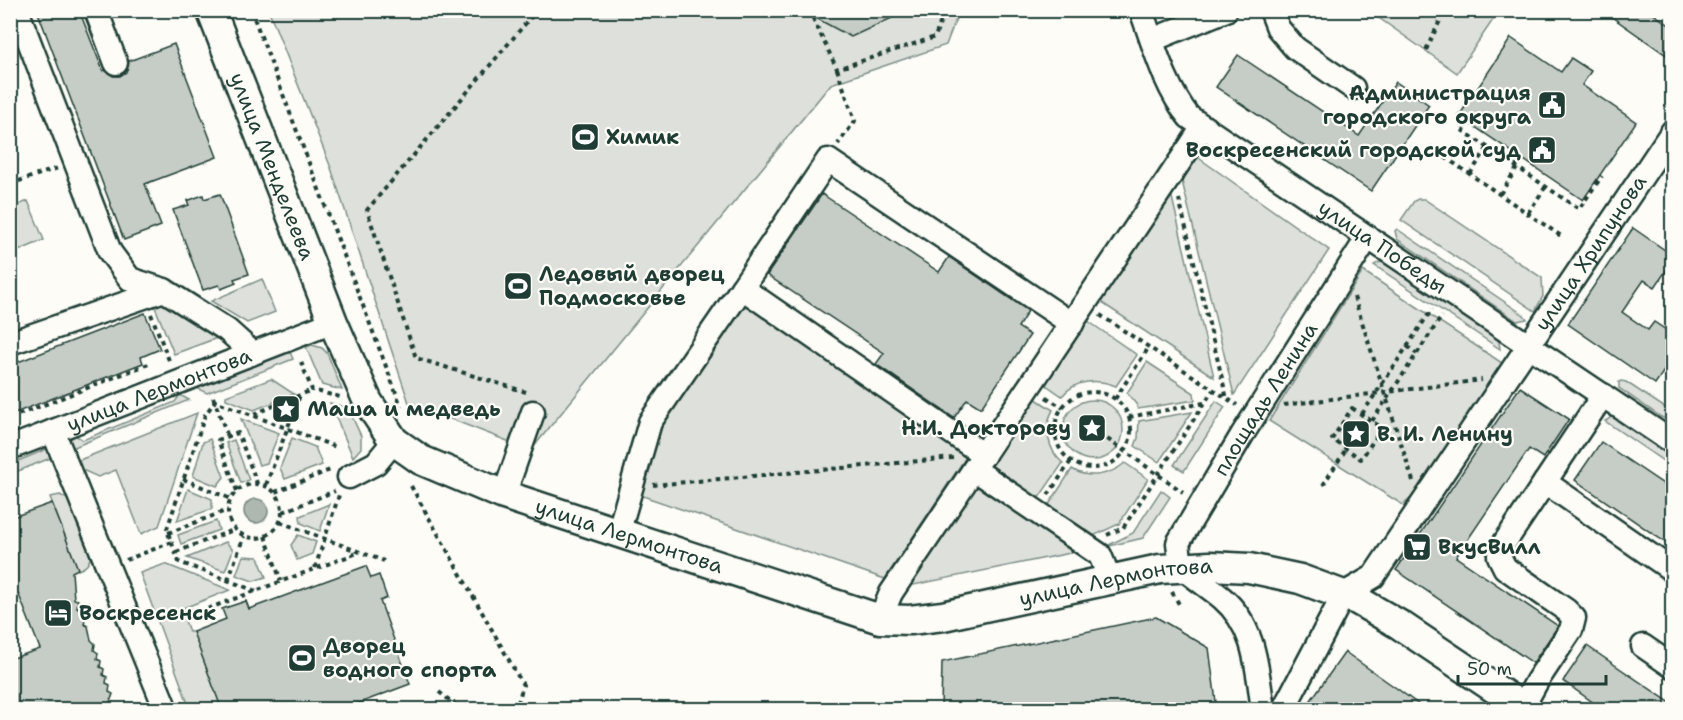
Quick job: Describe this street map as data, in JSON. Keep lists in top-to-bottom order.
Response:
{
  "streets": {
    "main road": ["улица Менделеева", "улица Лермонтова"],
    "street": ["улица Победы", "улица Хрипунова", "площадь Ленина"]
  },
  "crossings": [
    ["улица Менделеева", "улица Лермонтова"],
    ["улица Победы", "улица Хрипунова"],
    ["улица Победы", "площадь Ленина"],
    ["улица Лермонтова", "площадь Ленина"]
  ],
  "places": {
    "public building": ["Администрация городского округа", "Воскресенский городской суд"],
    "sports": ["Химик", "Ледовый дворец Подмосковье", "Дворец водного спорта"],
    "place": ["Маша и медведь", "Н.И. Докторову", "В. И. Ленину"],
    "supermarket": ["ВкусВилл"],
    "hotel": ["Воскресенск"]
  },
  "scale_bar": "50 m"
}
